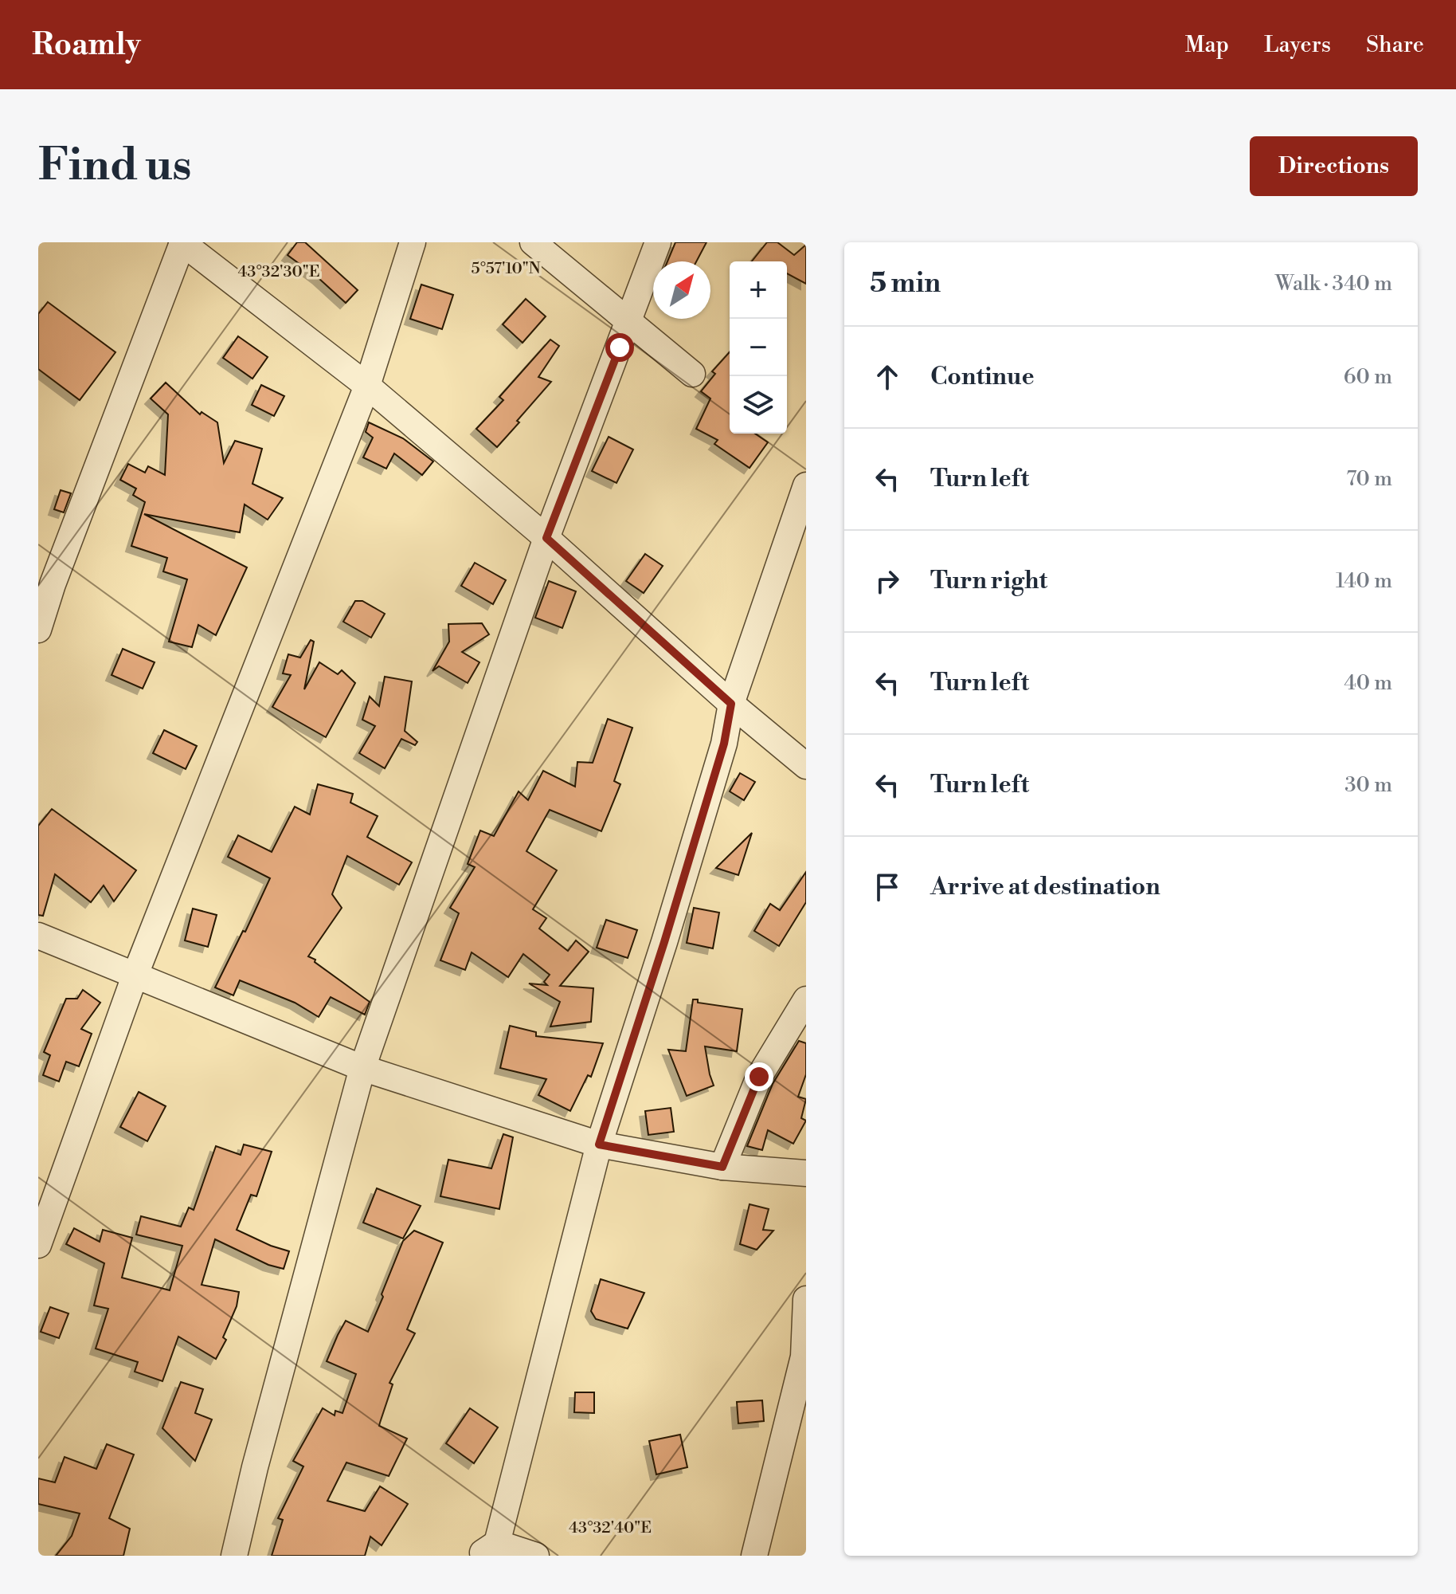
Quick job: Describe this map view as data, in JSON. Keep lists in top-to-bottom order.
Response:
{
  "north": "top right",
  "page": {
    "header": "Roamly",
    "nav": ["Map", "Layers", "Share"],
    "buttons": "Directions",
    "title": "Find us",
    "heading": ["5 min", "Walk · 340 m"],
    "map_buttons": ["+", "−"],
    "list": [
      ["Continue", "60 m"],
      ["Turn left", "70 m"],
      ["Turn right", "140 m"],
      ["Turn left", "40 m"],
      ["Turn left", "30 m"],
      "Arrive at destination"
    ]
  },
  "coordinates": ["5°57'10\"N", "43°32'30\"E", "43°32'40\"E"]
}
